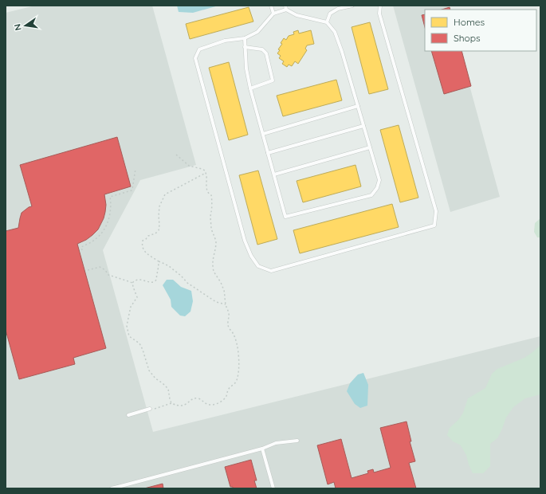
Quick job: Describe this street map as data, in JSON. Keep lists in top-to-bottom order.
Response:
{
  "legend": ["Homes", "Shops"],
  "north": "left"
}
